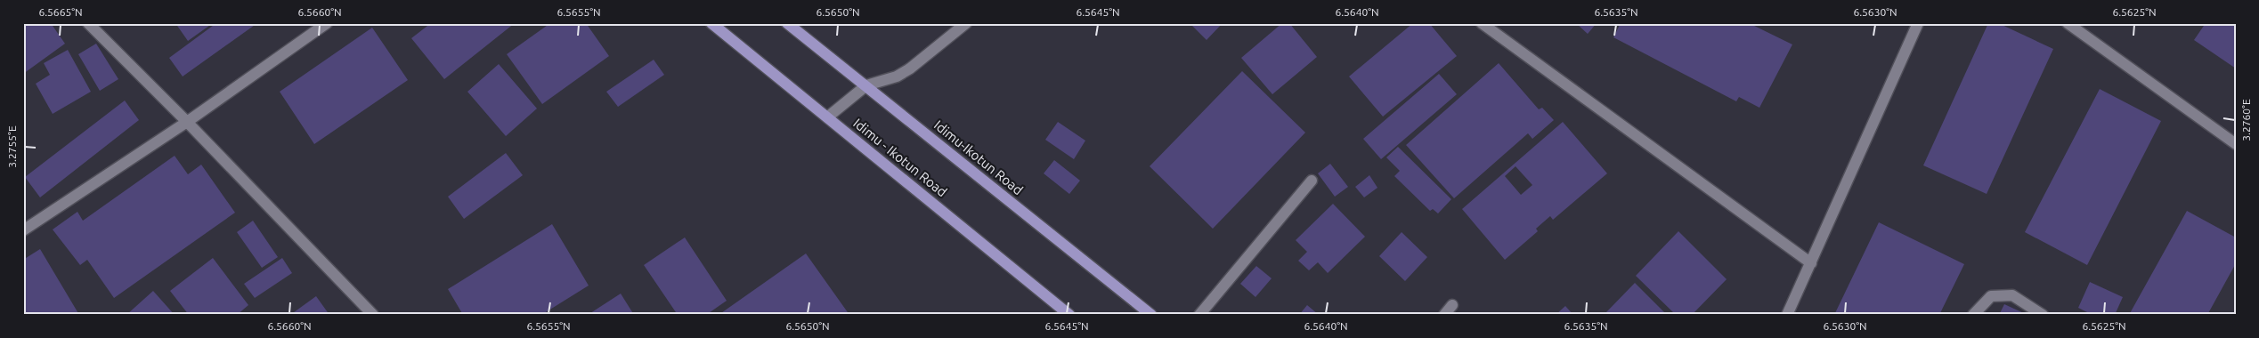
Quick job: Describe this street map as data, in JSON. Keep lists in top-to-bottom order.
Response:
{
  "streets": {
    "main road": ["Idimu - Ikotun Road", "Idimu-Ikotun Road"]
  },
  "coordinates": [
    "6.5665°N",
    "6.5660°N",
    "6.5655°N",
    "6.5650°N",
    "6.5645°N",
    "6.5640°N",
    "6.5635°N",
    "6.5630°N",
    "6.5625°N",
    "3.2760°E",
    "3.2755°E"
  ]
}
